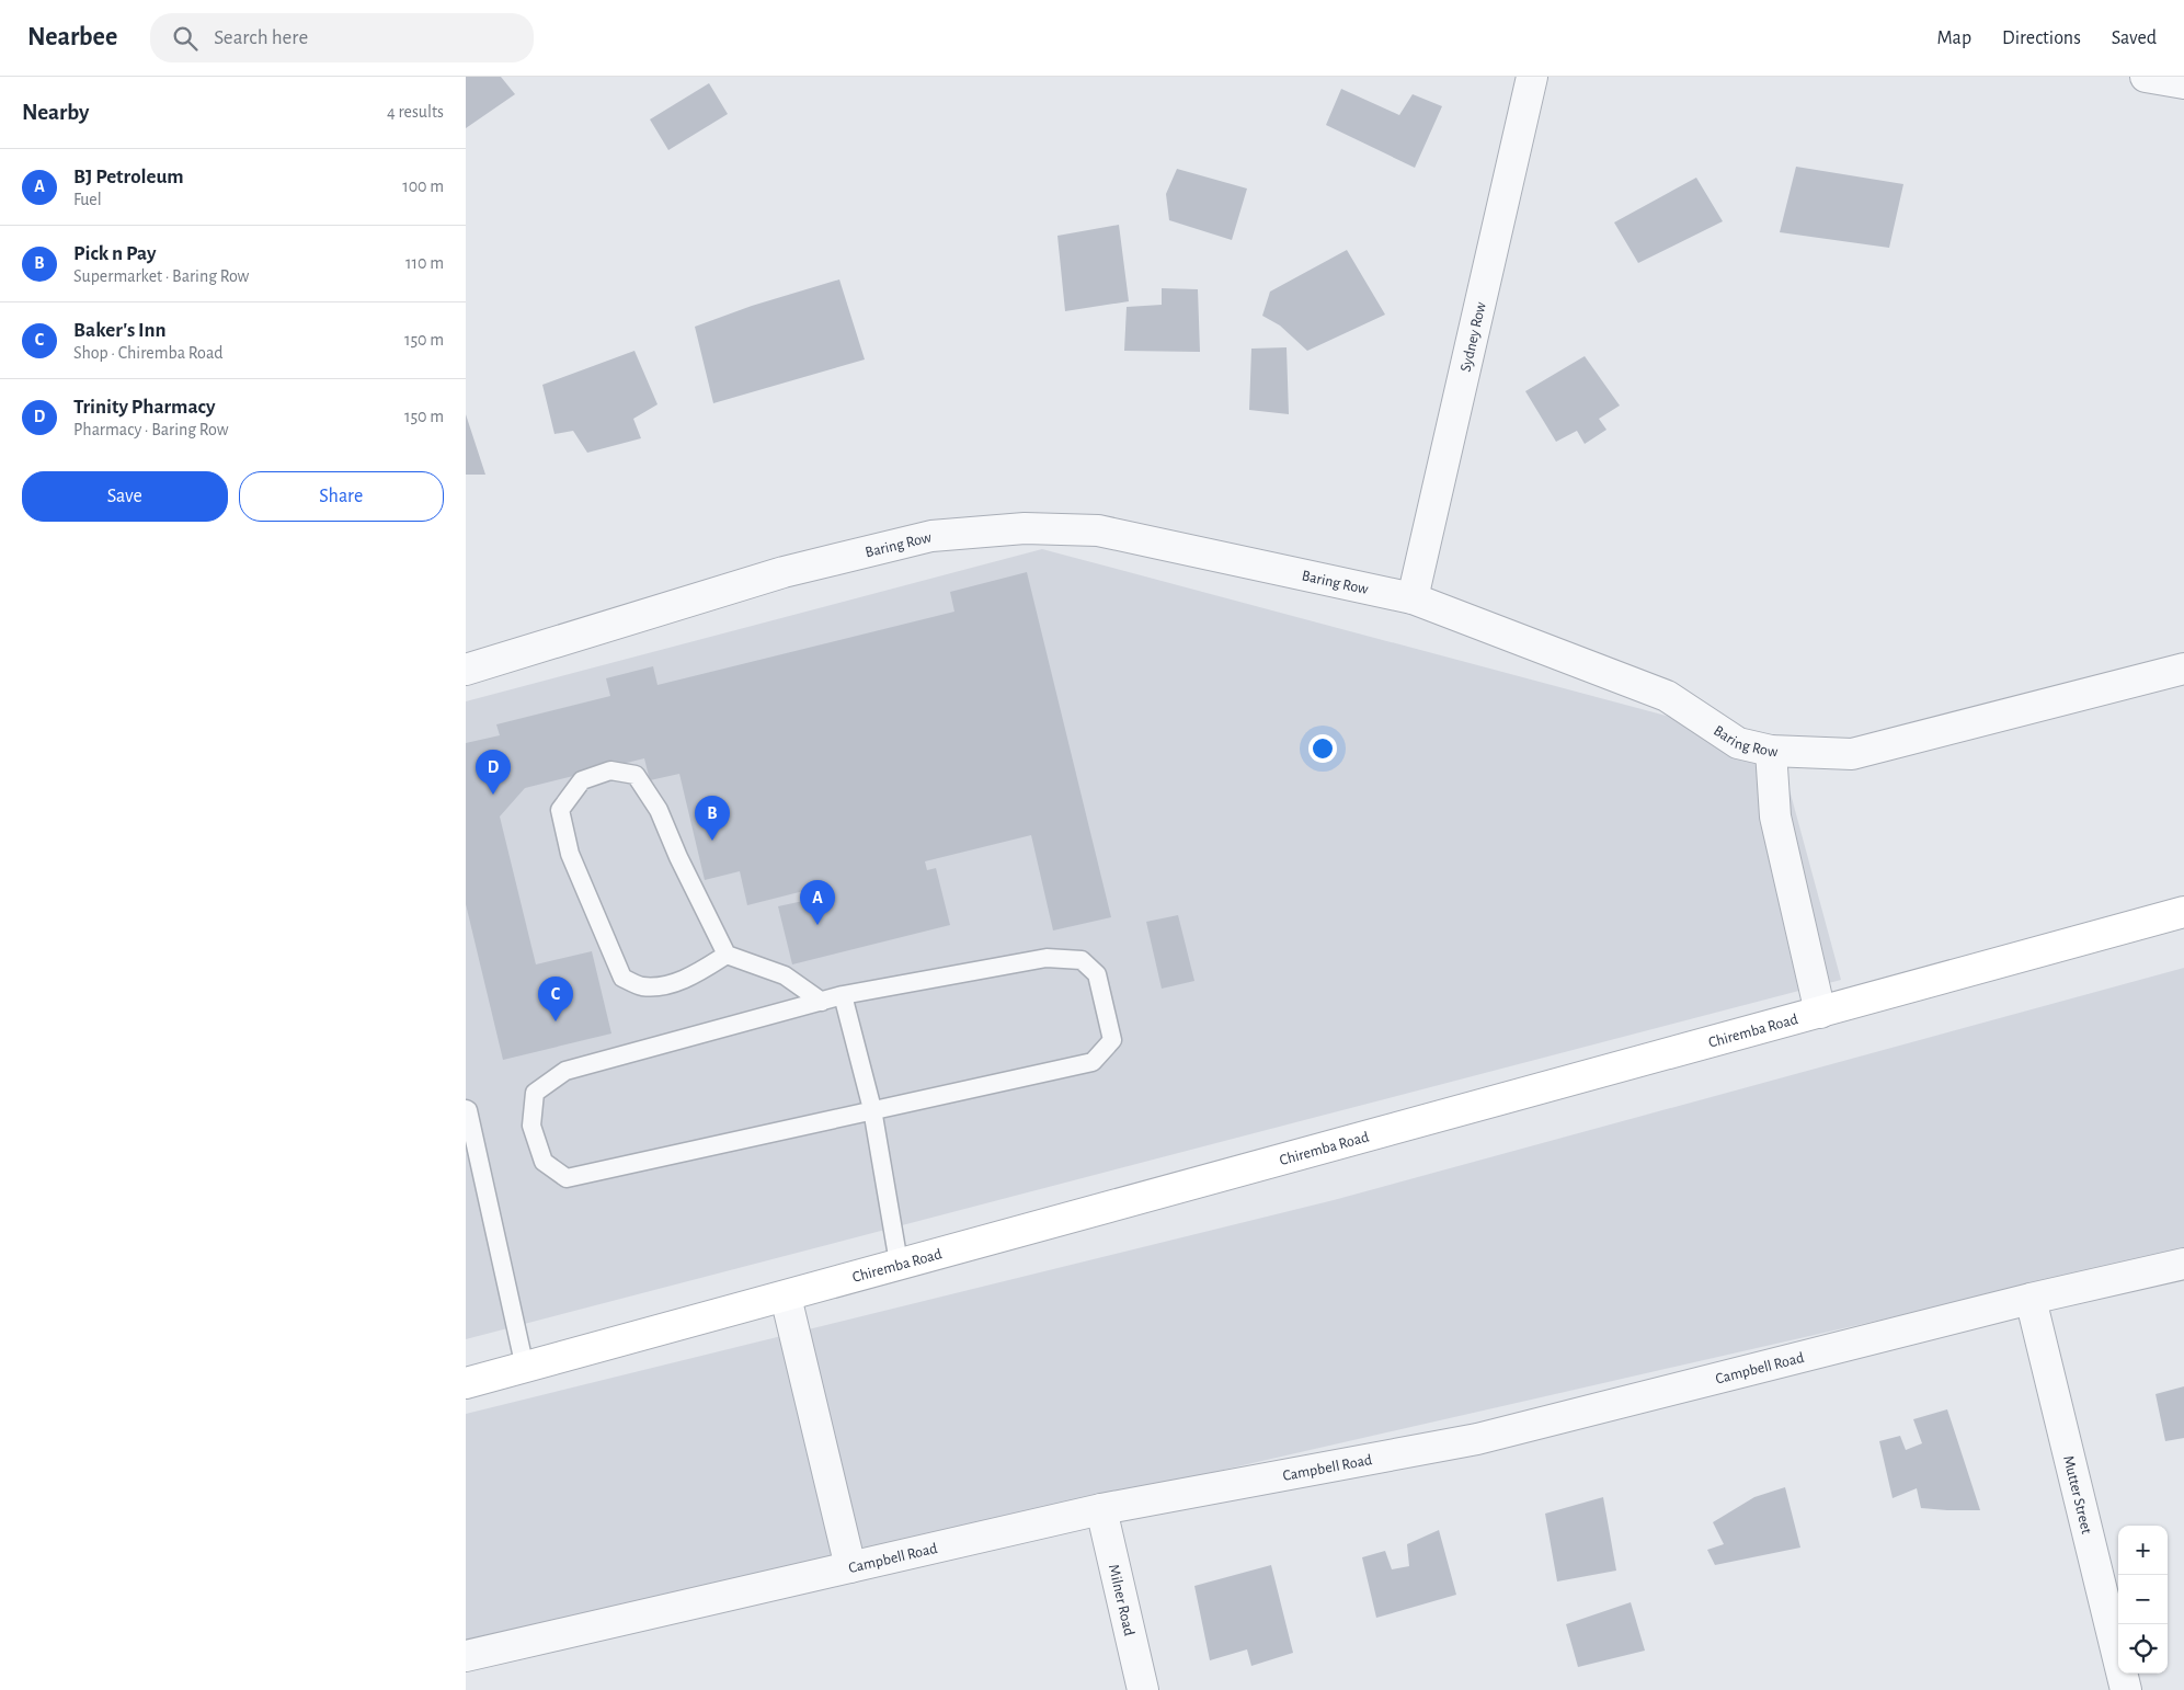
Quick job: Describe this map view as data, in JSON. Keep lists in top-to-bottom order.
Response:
{
  "streets": {
    "main road": ["Chiremba Road"],
    "street": [
      "Sydney Row",
      "Baring Row",
      "Campbell Road",
      "Mutter Street",
      "Milner Road"
    ]
  },
  "crossings": [
    ["Sydney Row", "Baring Row"],
    ["Campbell Road", "Mutter Street"],
    ["Campbell Road", "Milner Road"]
  ],
  "page": {
    "header": "Nearbee",
    "search": "Search here",
    "nav": ["Map", "Directions", "Saved"],
    "heading": ["Nearby", "4 results"],
    "list": [
      {
        "mark": "A",
        "name": "BJ Petroleum",
        "note": "Fuel",
        "value": "100 m"
      },
      {
        "mark": "B",
        "name": "Pick n Pay",
        "note": "Supermarket · Baring Row",
        "value": "110 m"
      },
      {
        "mark": "C",
        "name": "Baker's Inn",
        "note": "Shop · Chiremba Road",
        "value": "150 m"
      },
      {
        "mark": "D",
        "name": "Trinity Pharmacy",
        "note": "Pharmacy · Baring Row",
        "value": "150 m"
      }
    ],
    "buttons": ["Save", "Share"],
    "pins": [
      "D",
      "B",
      "A",
      "C"
    ],
    "map_buttons": ["+", "−"]
  }
}
